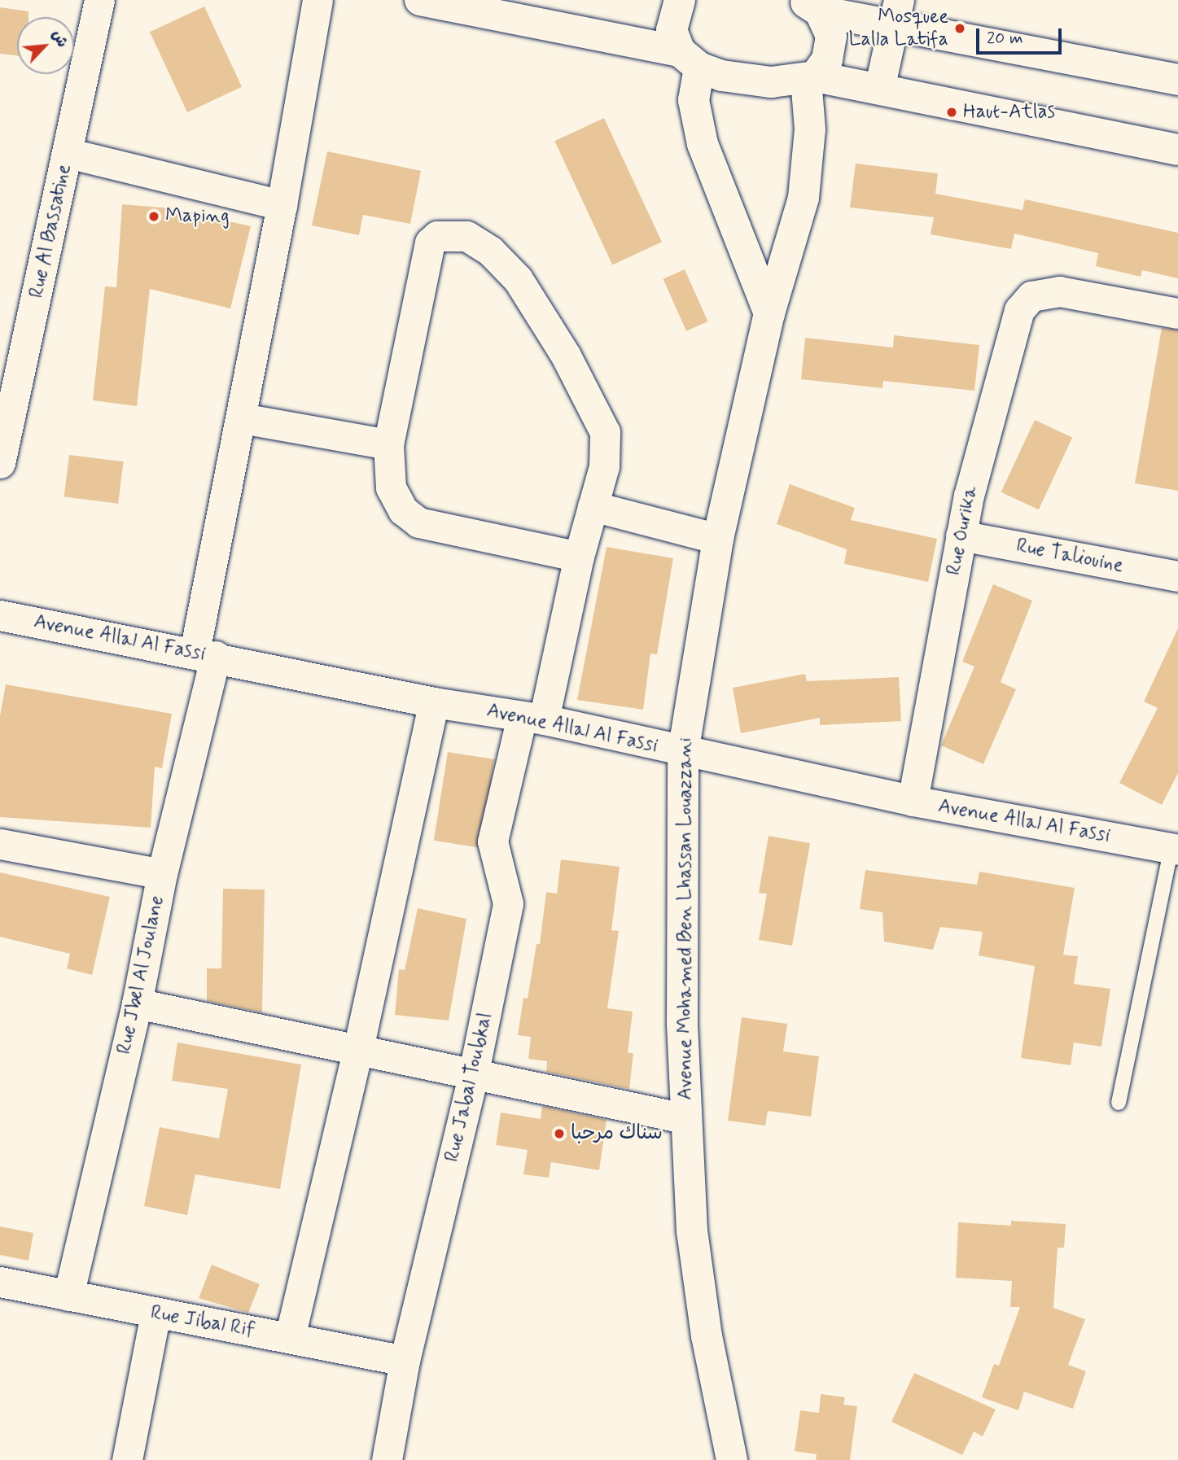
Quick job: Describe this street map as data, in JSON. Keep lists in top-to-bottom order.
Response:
{
  "streets": {
    "street": [
      "Rue Al Bassatine",
      "Rue Ourika",
      "Rue Taliouine",
      "Avenue Allal Al Fassi",
      "Avenue Mohamed Ben Lhassan Louazzani",
      "Rue Jbel Al Joulane",
      "Rue Jabal Toubkal",
      "Rue Jibal Rif"
    ]
  },
  "crossings": [
    ["Rue Ourika", "Rue Taliouine"],
    ["Rue Ourika", "Avenue Allal Al Fassi"],
    ["Avenue Allal Al Fassi", "Avenue Mohamed Ben Lhassan Louazzani"],
    ["Avenue Allal Al Fassi", "Rue Jbel Al Joulane"],
    ["Avenue Allal Al Fassi", "Rue Jabal Toubkal"],
    ["Rue Jbel Al Joulane", "Rue Jibal Rif"],
    ["Rue Jabal Toubkal", "Rue Jibal Rif"]
  ],
  "places": [
    "Mosquee Lalla Latifa",
    "Haut-Atlas",
    "Maping",
    "سناك مرحبا"
  ],
  "scale_bar": "20 m",
  "north": "top right"
}
